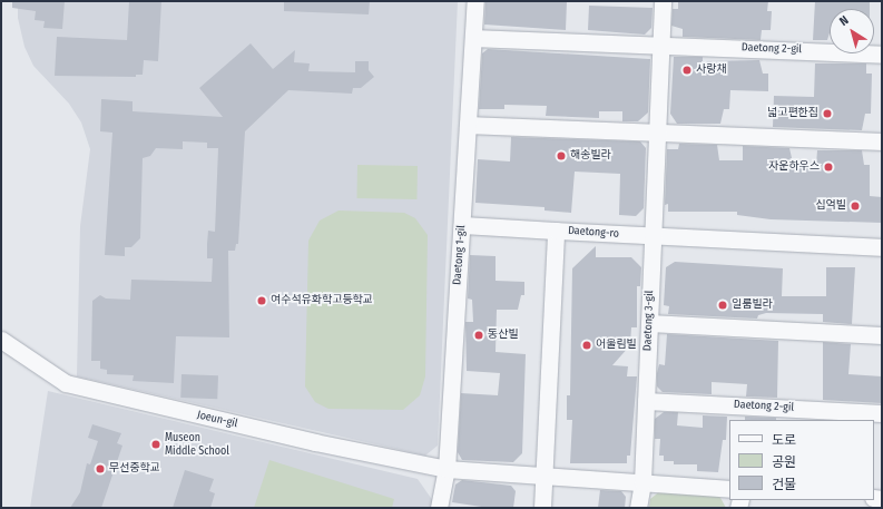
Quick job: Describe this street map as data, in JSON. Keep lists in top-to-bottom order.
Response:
{
  "streets": {
    "street": [
      "Daetong 2-gil",
      "Daetong-ro",
      "Daetong 1-gil",
      "Daetong 3-gil",
      "Joeun-gil"
    ]
  },
  "crossings": [
    ["Daetong 2-gil", "Daetong 3-gil"],
    ["Daetong-ro", "Daetong 3-gil"],
    ["Daetong-ro", "Joeun-gil"],
    ["Daetong 1-gil", "Joeun-gil"],
    ["Daetong 3-gil", "Joeun-gil"]
  ],
  "places": [
    "사랑채",
    "넓고편한집",
    "해송빌라",
    "자운하우스",
    "십억빌",
    "여수석유화학고등학교",
    "일룸빌라",
    "동산빌",
    "어울림빌",
    "Museon Middle School",
    "무선중학교"
  ],
  "legend": ["도로", "공원", "건물"],
  "north": "top left"
}
